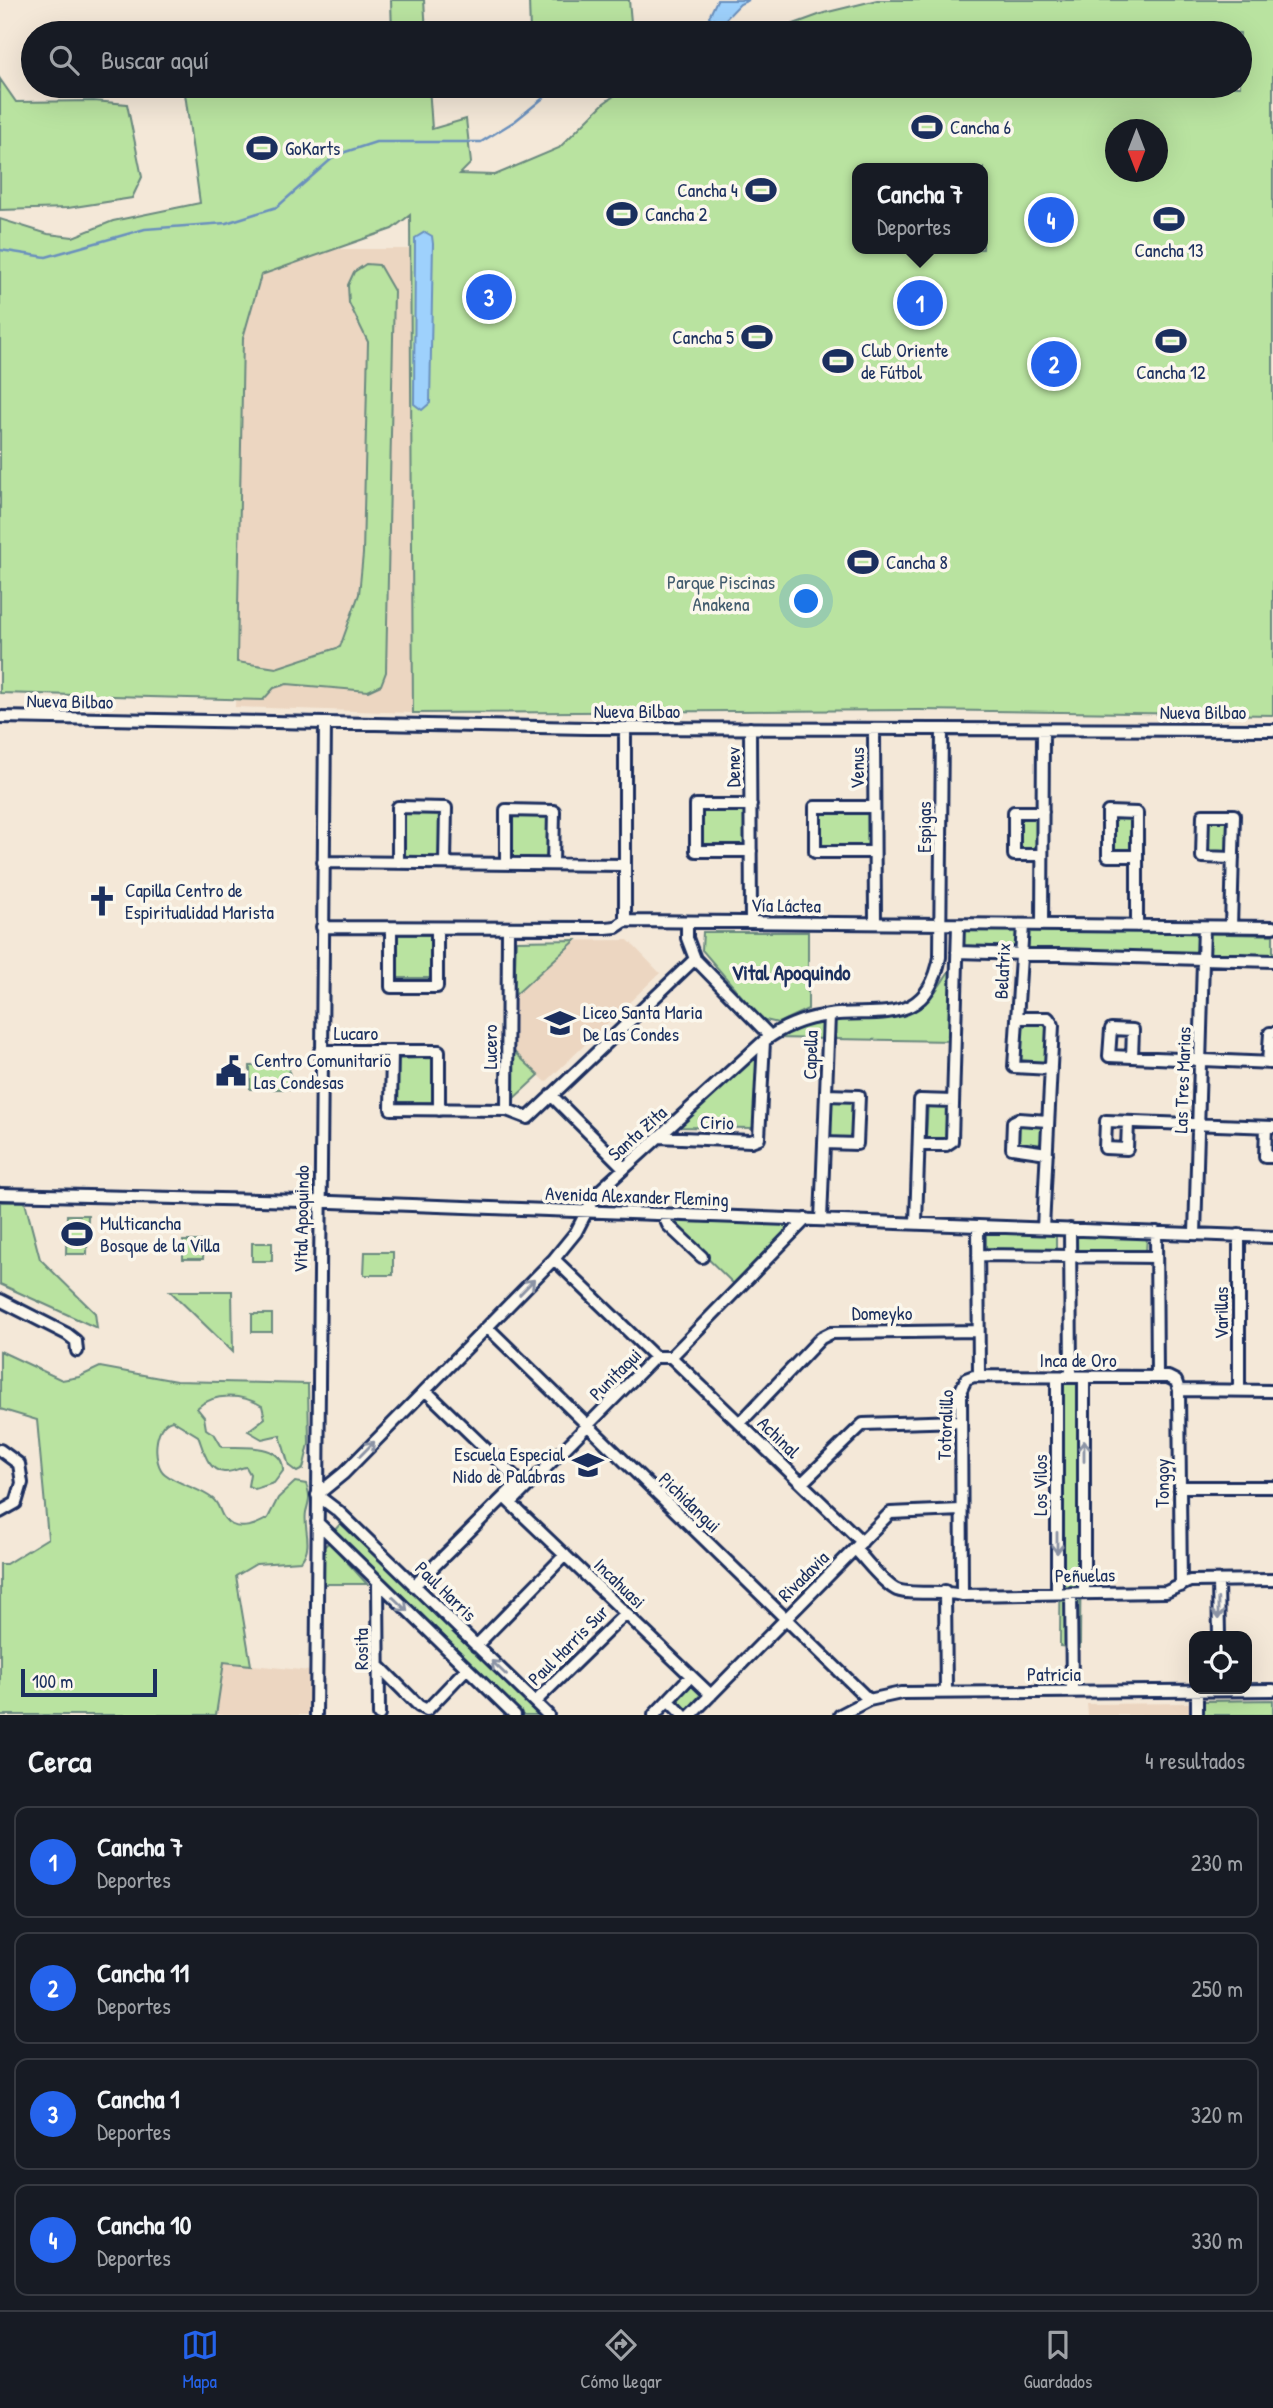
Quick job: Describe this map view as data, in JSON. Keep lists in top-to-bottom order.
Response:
{
  "streets": {
    "street": [
      "Nueva Bilbao",
      "Denev",
      "Venus",
      "Espigas",
      "Vía Láctea",
      "Belatrix",
      "Lucaro",
      "Lucero",
      "Capella",
      "Las Tres Marias",
      "Cirio",
      "Santa Zita",
      "Avenida Alexander Fleming",
      "Vital Apoquindo",
      "Domeyko",
      "Varillas",
      "Inca de Oro",
      "Punitaqui",
      "Totoralillo",
      "Achinal",
      "Tongoy",
      "Los Vilos",
      "Pichidangui",
      "Peñuelas",
      "Rivadavia",
      "Incahuasi",
      "Paul Harris",
      "Paul Harris Sur",
      "Rosita",
      "Patricia"
    ]
  },
  "crossings": [
    ["Nueva Bilbao", "Denev"],
    ["Nueva Bilbao", "Venus"],
    ["Nueva Bilbao", "Espigas"],
    ["Nueva Bilbao", "Vital Apoquindo"],
    ["Denev", "Vía Láctea"],
    ["Venus", "Vía Láctea"],
    ["Espigas", "Vía Láctea"],
    ["Espigas", "Santa Zita"],
    ["Vía Láctea", "Belatrix"],
    ["Vía Láctea", "Lucero"],
    ["Vía Láctea", "Las Tres Marias"],
    ["Vía Láctea", "Santa Zita"],
    ["Vía Láctea", "Vital Apoquindo"],
    ["Belatrix", "Avenida Alexander Fleming"],
    ["Lucaro", "Lucero"],
    ["Lucaro", "Vital Apoquindo"],
    ["Capella", "Santa Zita"],
    ["Capella", "Avenida Alexander Fleming"],
    ["Las Tres Marias", "Avenida Alexander Fleming"],
    ["Cirio", "Santa Zita"],
    ["Santa Zita", "Avenida Alexander Fleming"],
    ["Santa Zita", "Vital Apoquindo"],
    ["Santa Zita", "Pichidangui"],
    ["Santa Zita", "Paul Harris"],
    ["Avenida Alexander Fleming", "Vital Apoquindo"],
    ["Avenida Alexander Fleming", "Varillas"],
    ["Avenida Alexander Fleming", "Punitaqui"],
    ["Avenida Alexander Fleming", "Totoralillo"],
    ["Vital Apoquindo", "Paul Harris"],
    ["Domeyko", "Totoralillo"],
    ["Domeyko", "Achinal"],
    ["Varillas", "Inca de Oro"],
    ["Inca de Oro", "Totoralillo"],
    ["Inca de Oro", "Tongoy"],
    ["Inca de Oro", "Los Vilos"],
    ["Punitaqui", "Achinal"],
    ["Punitaqui", "Pichidangui"],
    ["Punitaqui", "Incahuasi"],
    ["Punitaqui", "Paul Harris"],
    ["Totoralillo", "Peñuelas"],
    ["Totoralillo", "Rivadavia"],
    ["Achinal", "Peñuelas"],
    ["Achinal", "Rivadavia"],
    ["Tongoy", "Peñuelas"],
    ["Los Vilos", "Peñuelas"],
    ["Pichidangui", "Rivadavia"],
    ["Pichidangui", "Patricia"],
    ["Rivadavia", "Incahuasi"],
    ["Incahuasi", "Paul Harris Sur"],
    ["Paul Harris", "Paul Harris Sur"]
  ],
  "districts": ["Vital Apoquindo"],
  "parks": ["Parque Piscinas Anakena"],
  "places": {
    "sports": [
      "Cancha 6",
      "GoKarts",
      "Cancha 4",
      "Cancha 2",
      "Cancha 13",
      "Cancha 5",
      "Cancha 12",
      "Club Oriente de Fútbol",
      "Cancha 8",
      "Multicancha Bosque de la Villa"
    ],
    "church": ["Capilla Centro de Espiritualidad Marista"],
    "school or university": ["Liceo Santa Maria De Las Condes", "Escuela Especial Nido de Palabras"],
    "public building": ["Centro Comunitario Las Condesas"]
  },
  "scale_bar": "100 m",
  "north": "bottom",
  "page": {
    "search": "Buscar aquí",
    "popup": ["Cancha 7", "Deportes"],
    "pins": [
      "4",
      "3",
      "1",
      "2"
    ],
    "scale": "100 m",
    "heading": ["Cerca", "4 resultados"],
    "list": [
      {
        "mark": "1",
        "name": "Cancha 7",
        "note": "Deportes",
        "value": "230 m"
      },
      {
        "mark": "2",
        "name": "Cancha 11",
        "note": "Deportes",
        "value": "250 m"
      },
      {
        "mark": "3",
        "name": "Cancha 1",
        "note": "Deportes",
        "value": "320 m"
      },
      {
        "mark": "4",
        "name": "Cancha 10",
        "note": "Deportes",
        "value": "330 m"
      }
    ],
    "nav": ["Mapa", "Cómo llegar", "Guardados"]
  }
}
